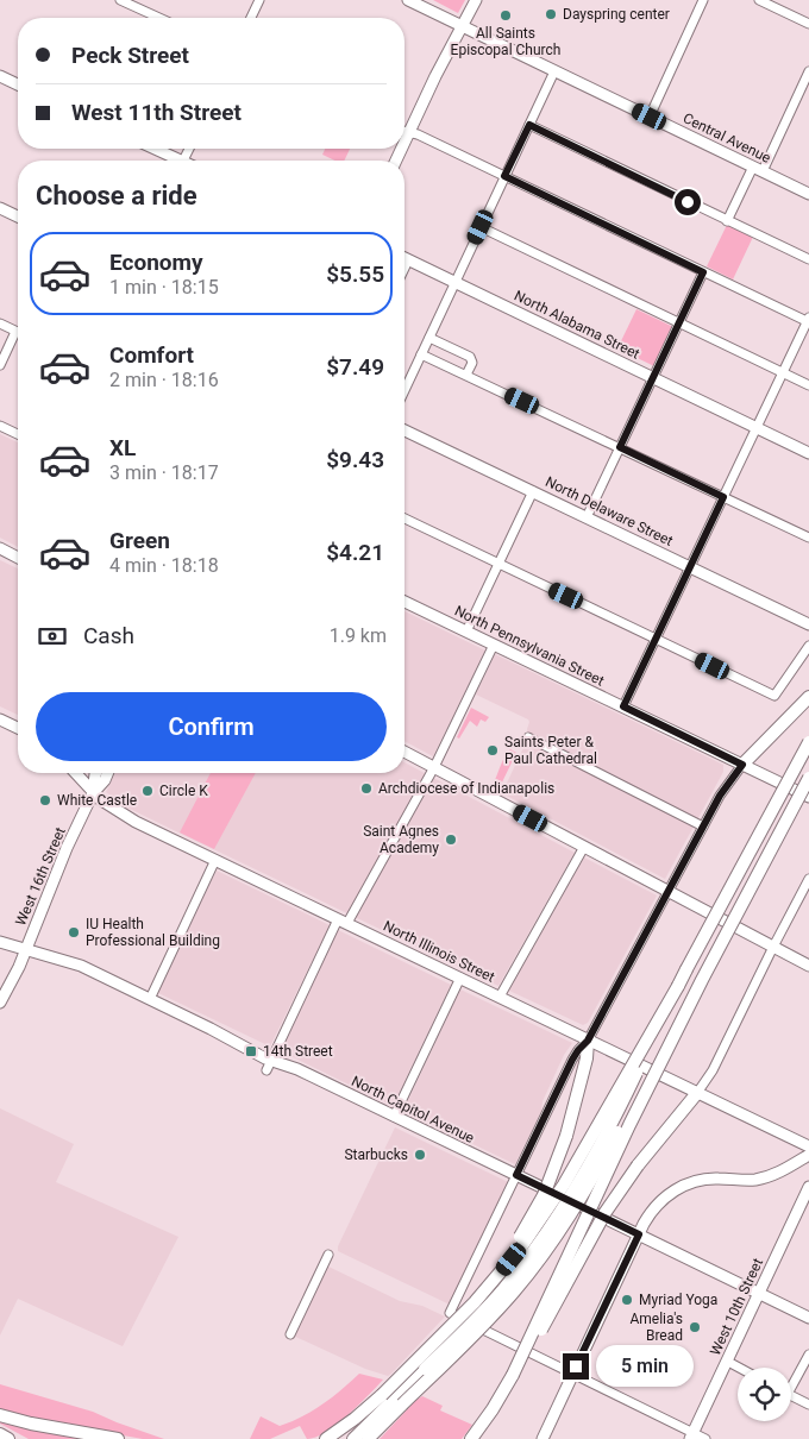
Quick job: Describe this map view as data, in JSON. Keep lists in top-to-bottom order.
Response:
{
  "streets": {
    "main road": [
      "Central Avenue",
      "North Alabama Street",
      "North Delaware Street",
      "North Pennsylvania Street",
      "West 16th Street",
      "North Illinois Street",
      "North Capitol Avenue",
      "West 10th Street"
    ]
  },
  "crossings": [
    ["West 16th Street", "North Illinois Street"],
    ["West 16th Street", "North Capitol Avenue"],
    ["North Capitol Avenue", "West 10th Street"]
  ],
  "places": {
    "other": [
      "Dayspring center",
      "All Saints Episcopal Church",
      "Saints Peter & Paul Cathedral",
      "Archdiocese of Indianapolis",
      "Circle K",
      "White Castle",
      "Saint Agnes Academy",
      "IU Health Professional Building",
      "Starbucks",
      "Myriad Yoga",
      "Amelia's Bread"
    ],
    "transit": ["14th Street"]
  },
  "page": {
    "banner": ["Peck Street", "West 11th Street"],
    "heading": "Choose a ride",
    "list": [
      {
        "name": "Economy",
        "note": "1 min · 18:15",
        "value": "$5.55"
      },
      {
        "name": "Comfort",
        "note": "2 min · 18:16",
        "value": "$7.49"
      },
      {
        "name": "XL",
        "note": "3 min · 18:17",
        "value": "$9.43"
      },
      {
        "name": "Green",
        "note": "4 min · 18:18",
        "value": "$4.21"
      }
    ],
    "pay": ["Cash", "1.9 km"],
    "buttons": "Confirm",
    "bubble": "5 min"
  }
}
